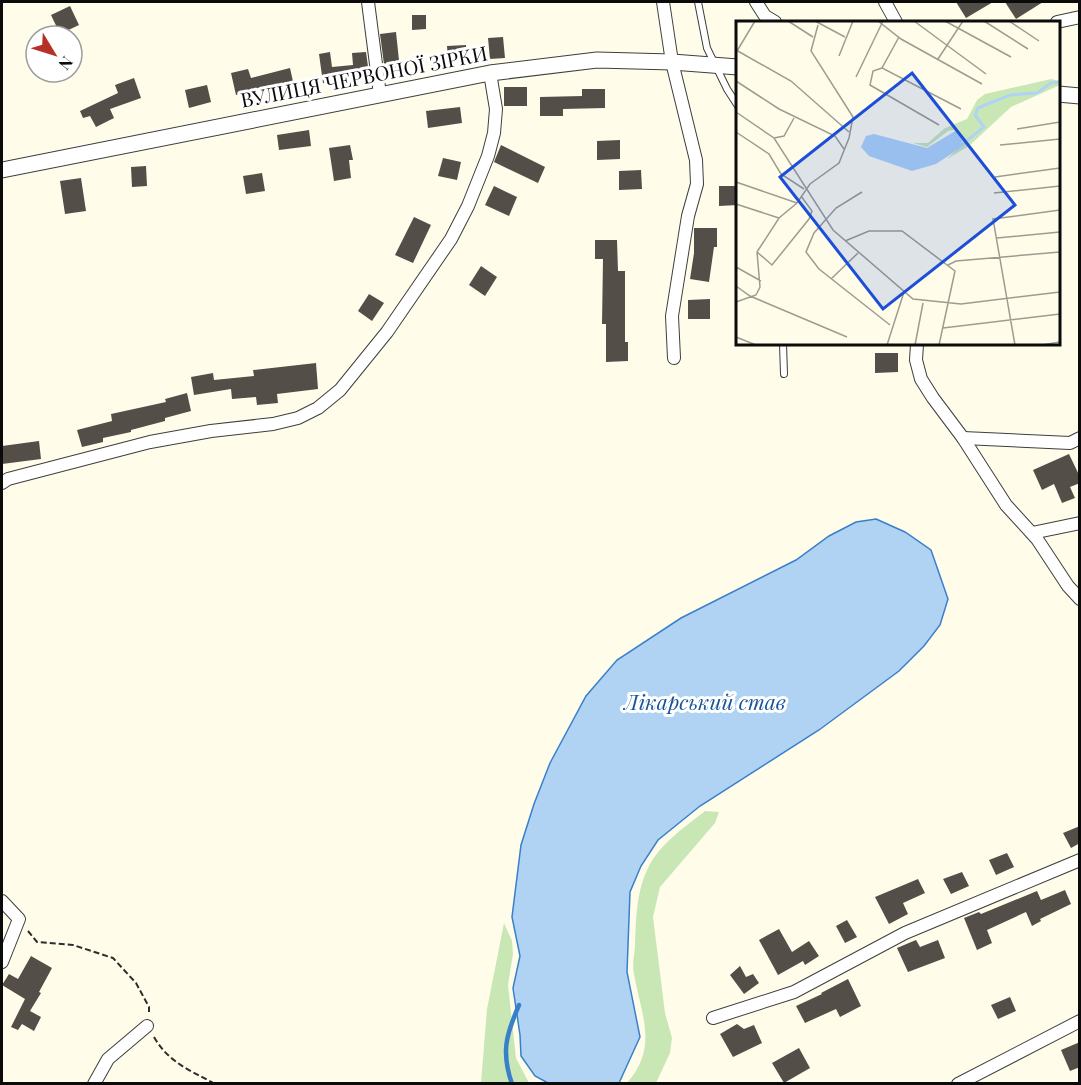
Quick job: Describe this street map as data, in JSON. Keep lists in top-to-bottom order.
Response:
{
  "streets": {
    "street": ["ВУЛИЦЯ ЧЕРВОНОЇ ЗІРКИ"]
  },
  "water": ["Лікарський став"],
  "north": "bottom right"
}
